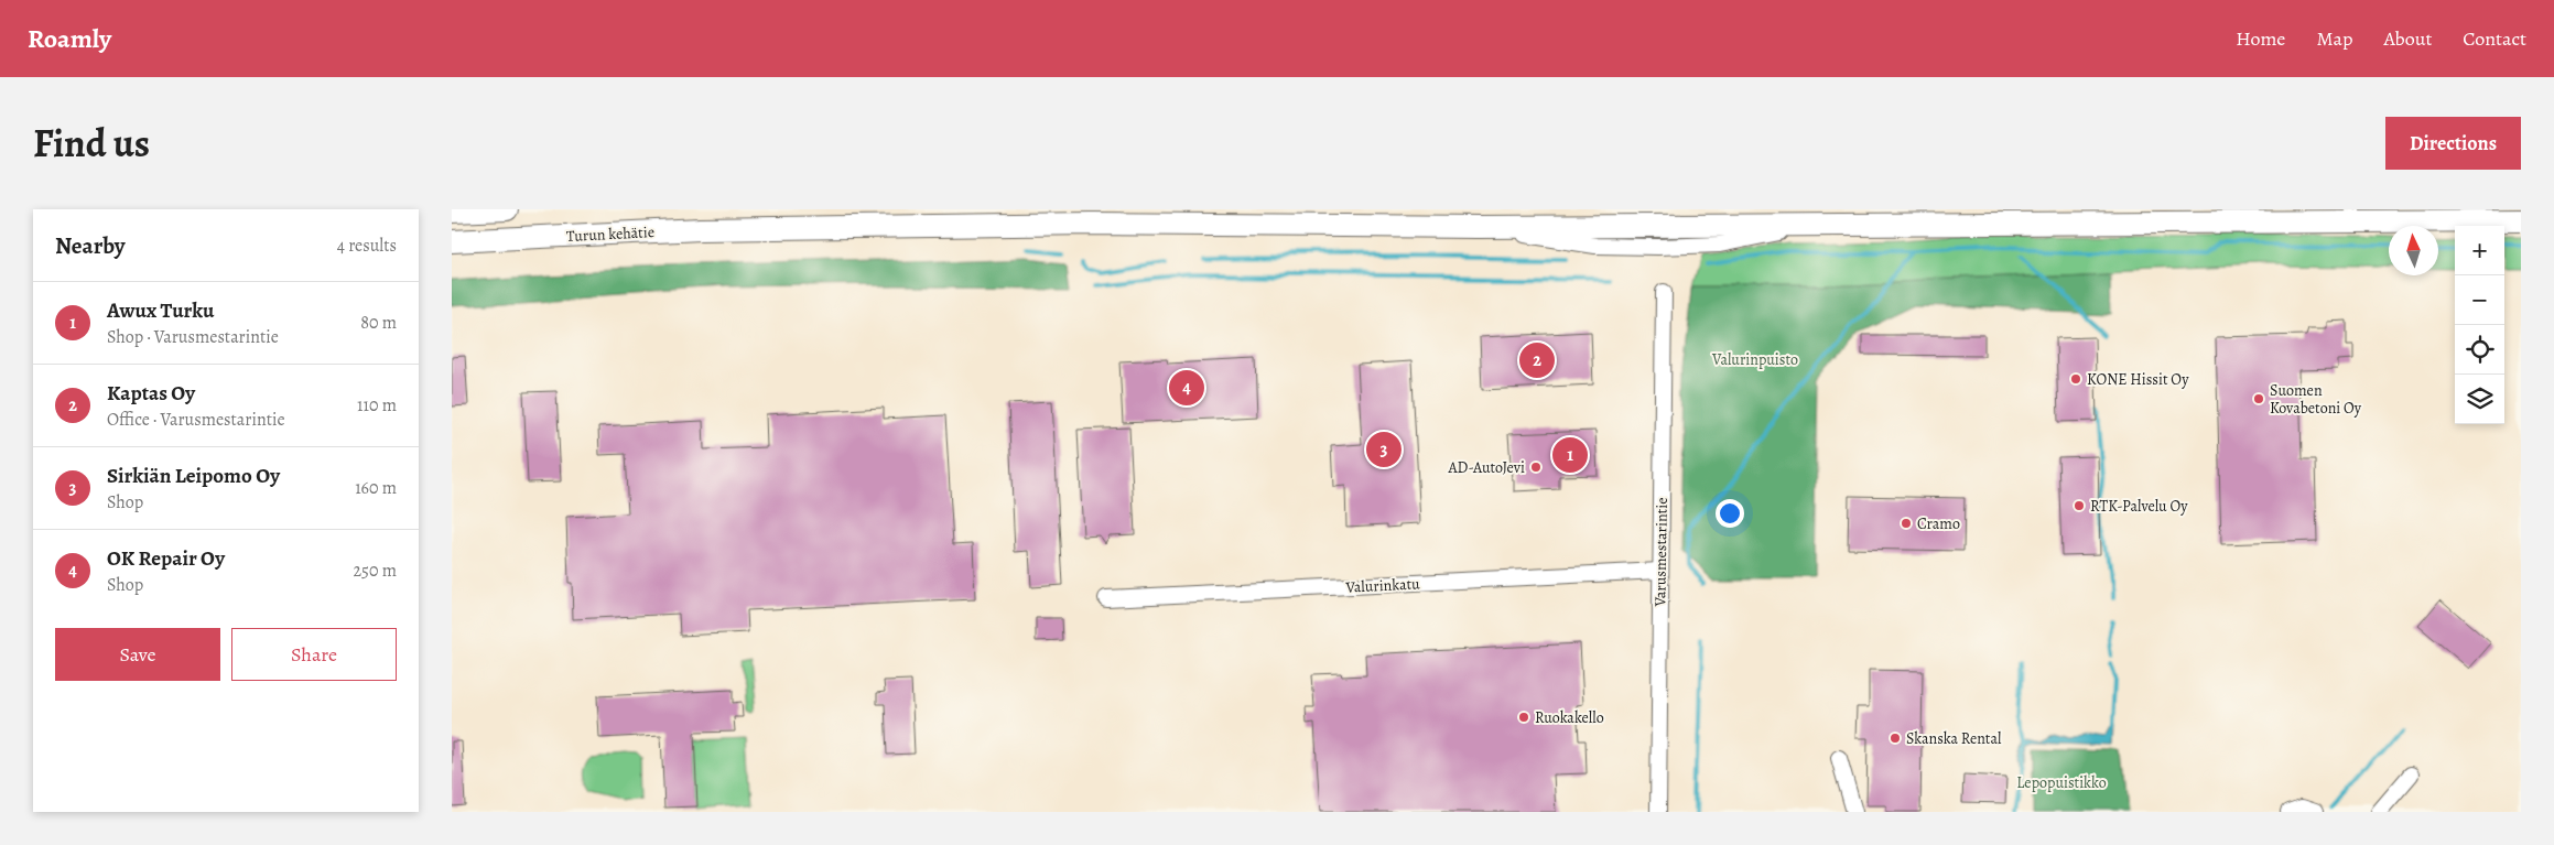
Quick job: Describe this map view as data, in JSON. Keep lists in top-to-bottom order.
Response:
{
  "streets": {
    "highway": ["Turun kehätie"],
    "street": ["Varusmestarintie", "Valurinkatu"]
  },
  "crossings": [
    ["Varusmestarintie", "Valurinkatu"]
  ],
  "parks": ["Valurinpuisto", "Lepopuistikko"],
  "places": [
    "KONE Hissit Oy",
    "Suomen Kovabetoni Oy",
    "AD-AutoJevi",
    "RTK-Palvelu Oy",
    "Cramo",
    "Ruokakello",
    "Skanska Rental"
  ],
  "north": "top",
  "page": {
    "header": "Roamly",
    "nav": [
      "Home",
      "Map",
      "About",
      "Contact"
    ],
    "title": "Find us",
    "buttons": [
      "Directions",
      ["Save", "Share"]
    ],
    "heading": ["Nearby", "4 results"],
    "map_buttons": ["+", "−"],
    "list": [
      {
        "mark": "1",
        "name": "Awux Turku",
        "note": "Shop · Varusmestarintie",
        "value": "80 m"
      },
      {
        "mark": "2",
        "name": "Kaptas Oy",
        "note": "Office · Varusmestarintie",
        "value": "110 m"
      },
      {
        "mark": "3",
        "name": "Sirkiän Leipomo Oy",
        "note": "Shop",
        "value": "160 m"
      },
      {
        "mark": "4",
        "name": "OK Repair Oy",
        "note": "Shop",
        "value": "250 m"
      }
    ],
    "pins": [
      "2",
      "4",
      "3",
      "1"
    ]
  }
}
